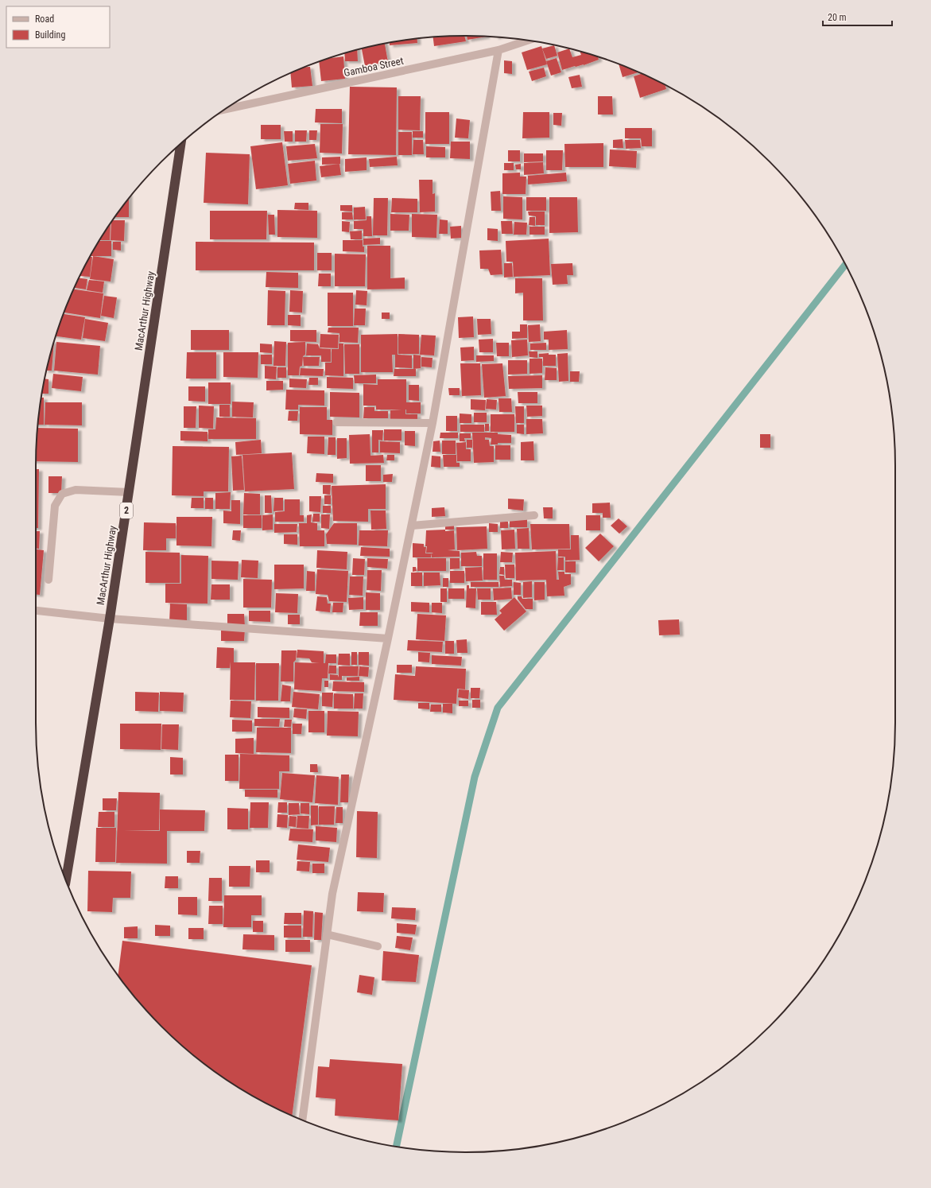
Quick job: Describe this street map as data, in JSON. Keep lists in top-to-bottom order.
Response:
{
  "streets": {
    "highway": ["MacArthur Highway", "2"],
    "street": ["Gamboa Street"]
  },
  "legend": ["Road", "Building"],
  "scale_bar": "20 m"
}
